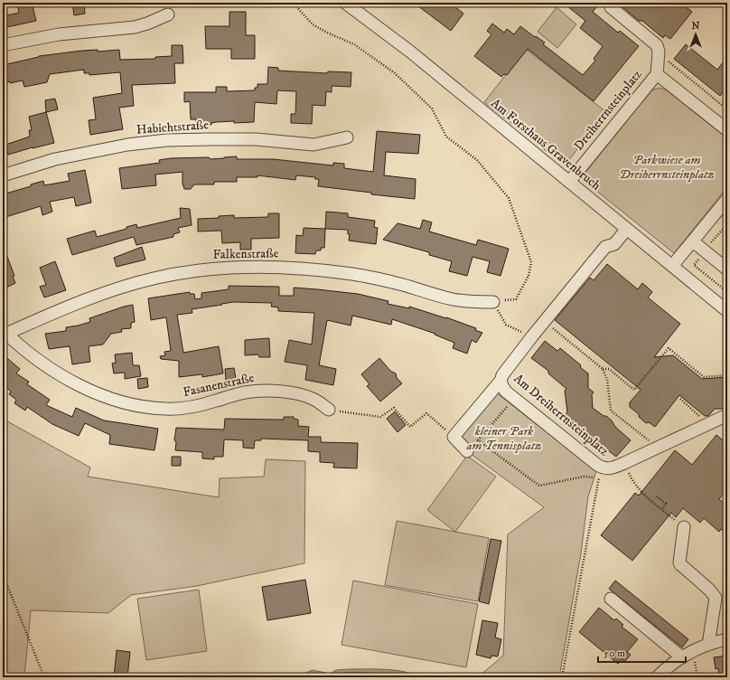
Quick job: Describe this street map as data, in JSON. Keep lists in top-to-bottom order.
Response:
{
  "streets": {
    "street": [
      "Dreiherrnsteinplatz",
      "Habichtstraße",
      "Am Forsthaus Gravenbruch",
      "Falkenstraße",
      "Fasanenstraße",
      "Am Dreiherrnsteinplatz"
    ]
  },
  "crossings": [
    ["Dreiherrnsteinplatz", "Am Forsthaus Gravenbruch"],
    ["Am Forsthaus Gravenbruch", "Am Dreiherrnsteinplatz"],
    ["Falkenstraße", "Fasanenstraße"]
  ],
  "parks": ["Parkwiese am Dreiherrnsteinplatz", "kleiner Park am Tennisplatz"],
  "scale_bar": "50 m",
  "north": "top"
}
